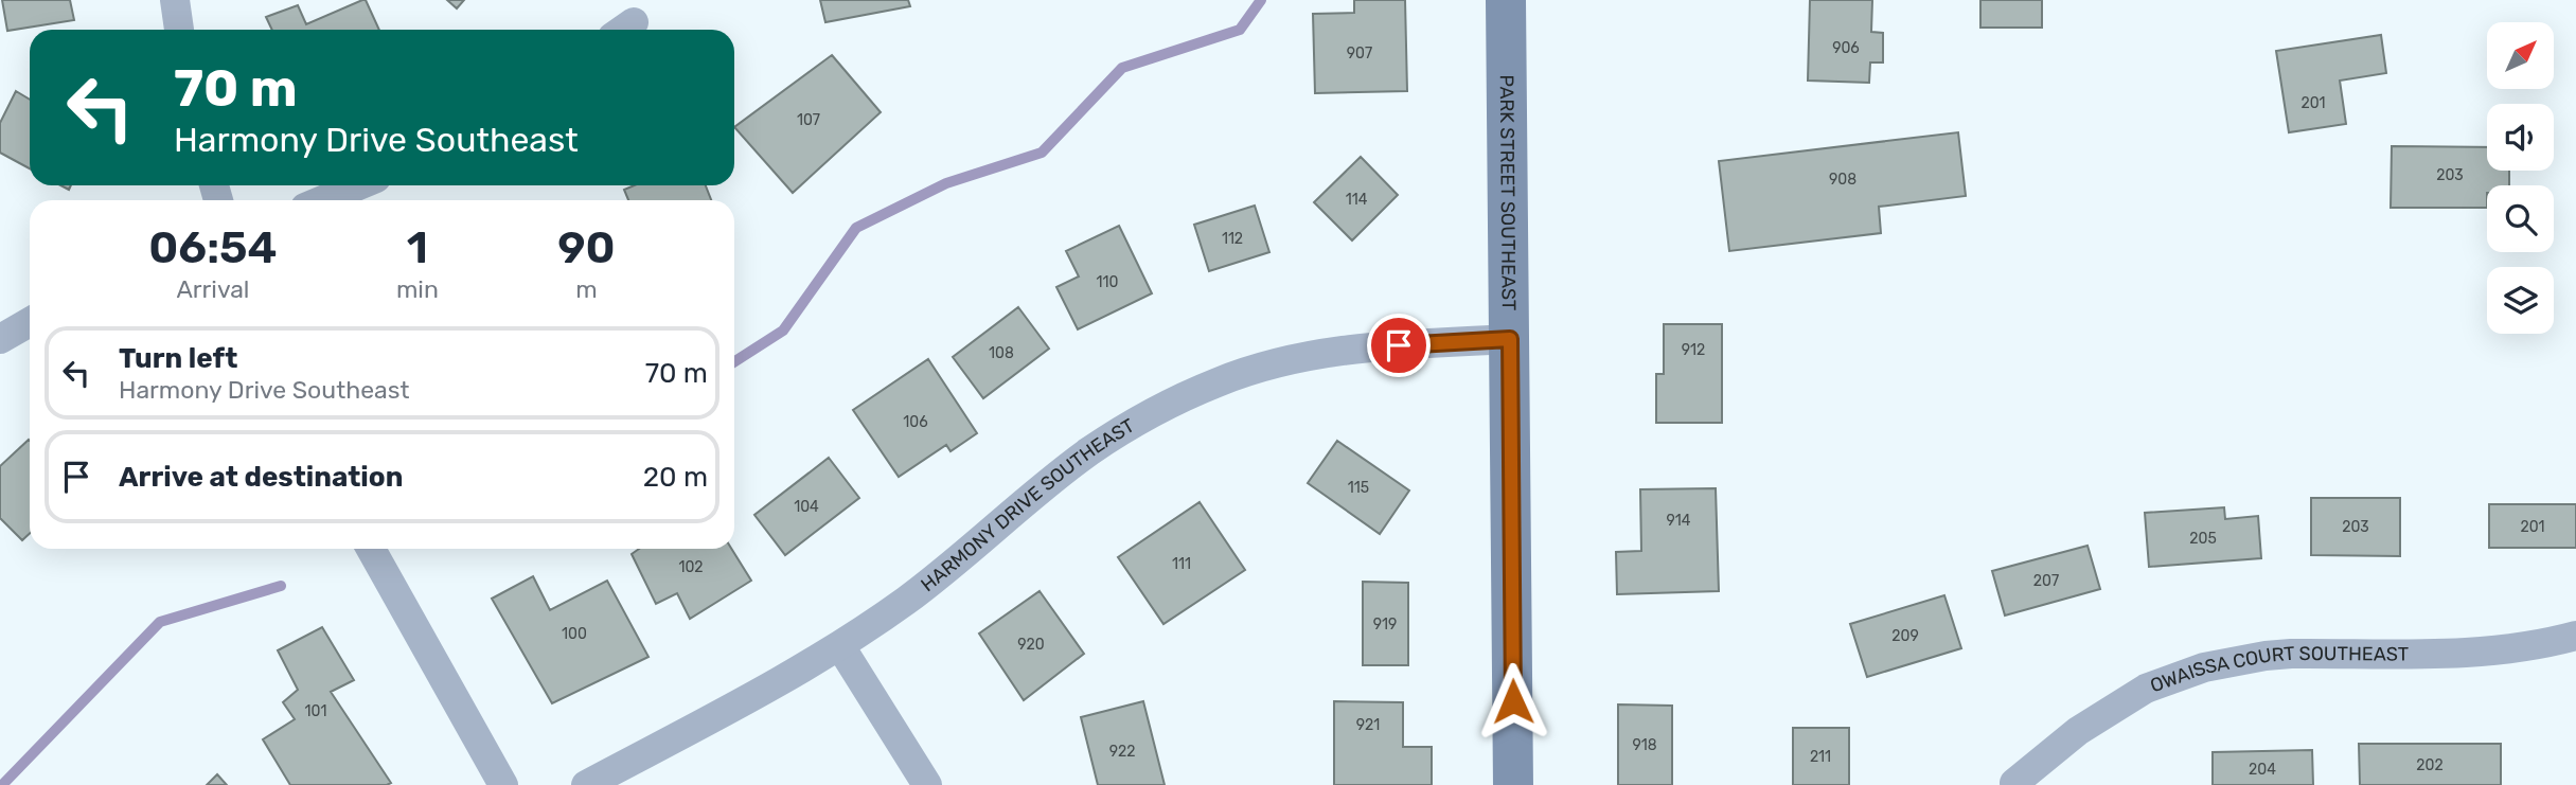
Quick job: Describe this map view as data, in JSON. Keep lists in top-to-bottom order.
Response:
{
  "streets": {
    "main road": ["PARK STREET SOUTHEAST"],
    "street": ["HARMONY DRIVE SOUTHEAST", "OWAISSA COURT SOUTHEAST"]
  },
  "crossings": [
    ["PARK STREET SOUTHEAST", "HARMONY DRIVE SOUTHEAST"]
  ],
  "house_numbers": [
    "906",
    "907",
    "201",
    "107",
    "203",
    "908",
    "114",
    "112",
    "110",
    "912",
    "108",
    "106",
    "115",
    "104",
    "914",
    "203",
    "201",
    "205",
    "111",
    "102",
    "207",
    "919",
    "100",
    "209",
    "920",
    "101",
    "921",
    "918",
    "922",
    "211",
    "202",
    "204"
  ],
  "north": "top right",
  "page": {
    "turn": ["70 m", "Harmony Drive Southeast"],
    "eta": [
      "06:54",
      "Arrival",
      "1",
      "min",
      "90",
      "m"
    ],
    "list": [
      {
        "name": "Turn left",
        "note": "Harmony Drive Southeast",
        "value": "70 m"
      },
      {
        "name": "Arrive at destination",
        "value": "20 m"
      }
    ]
  }
}
